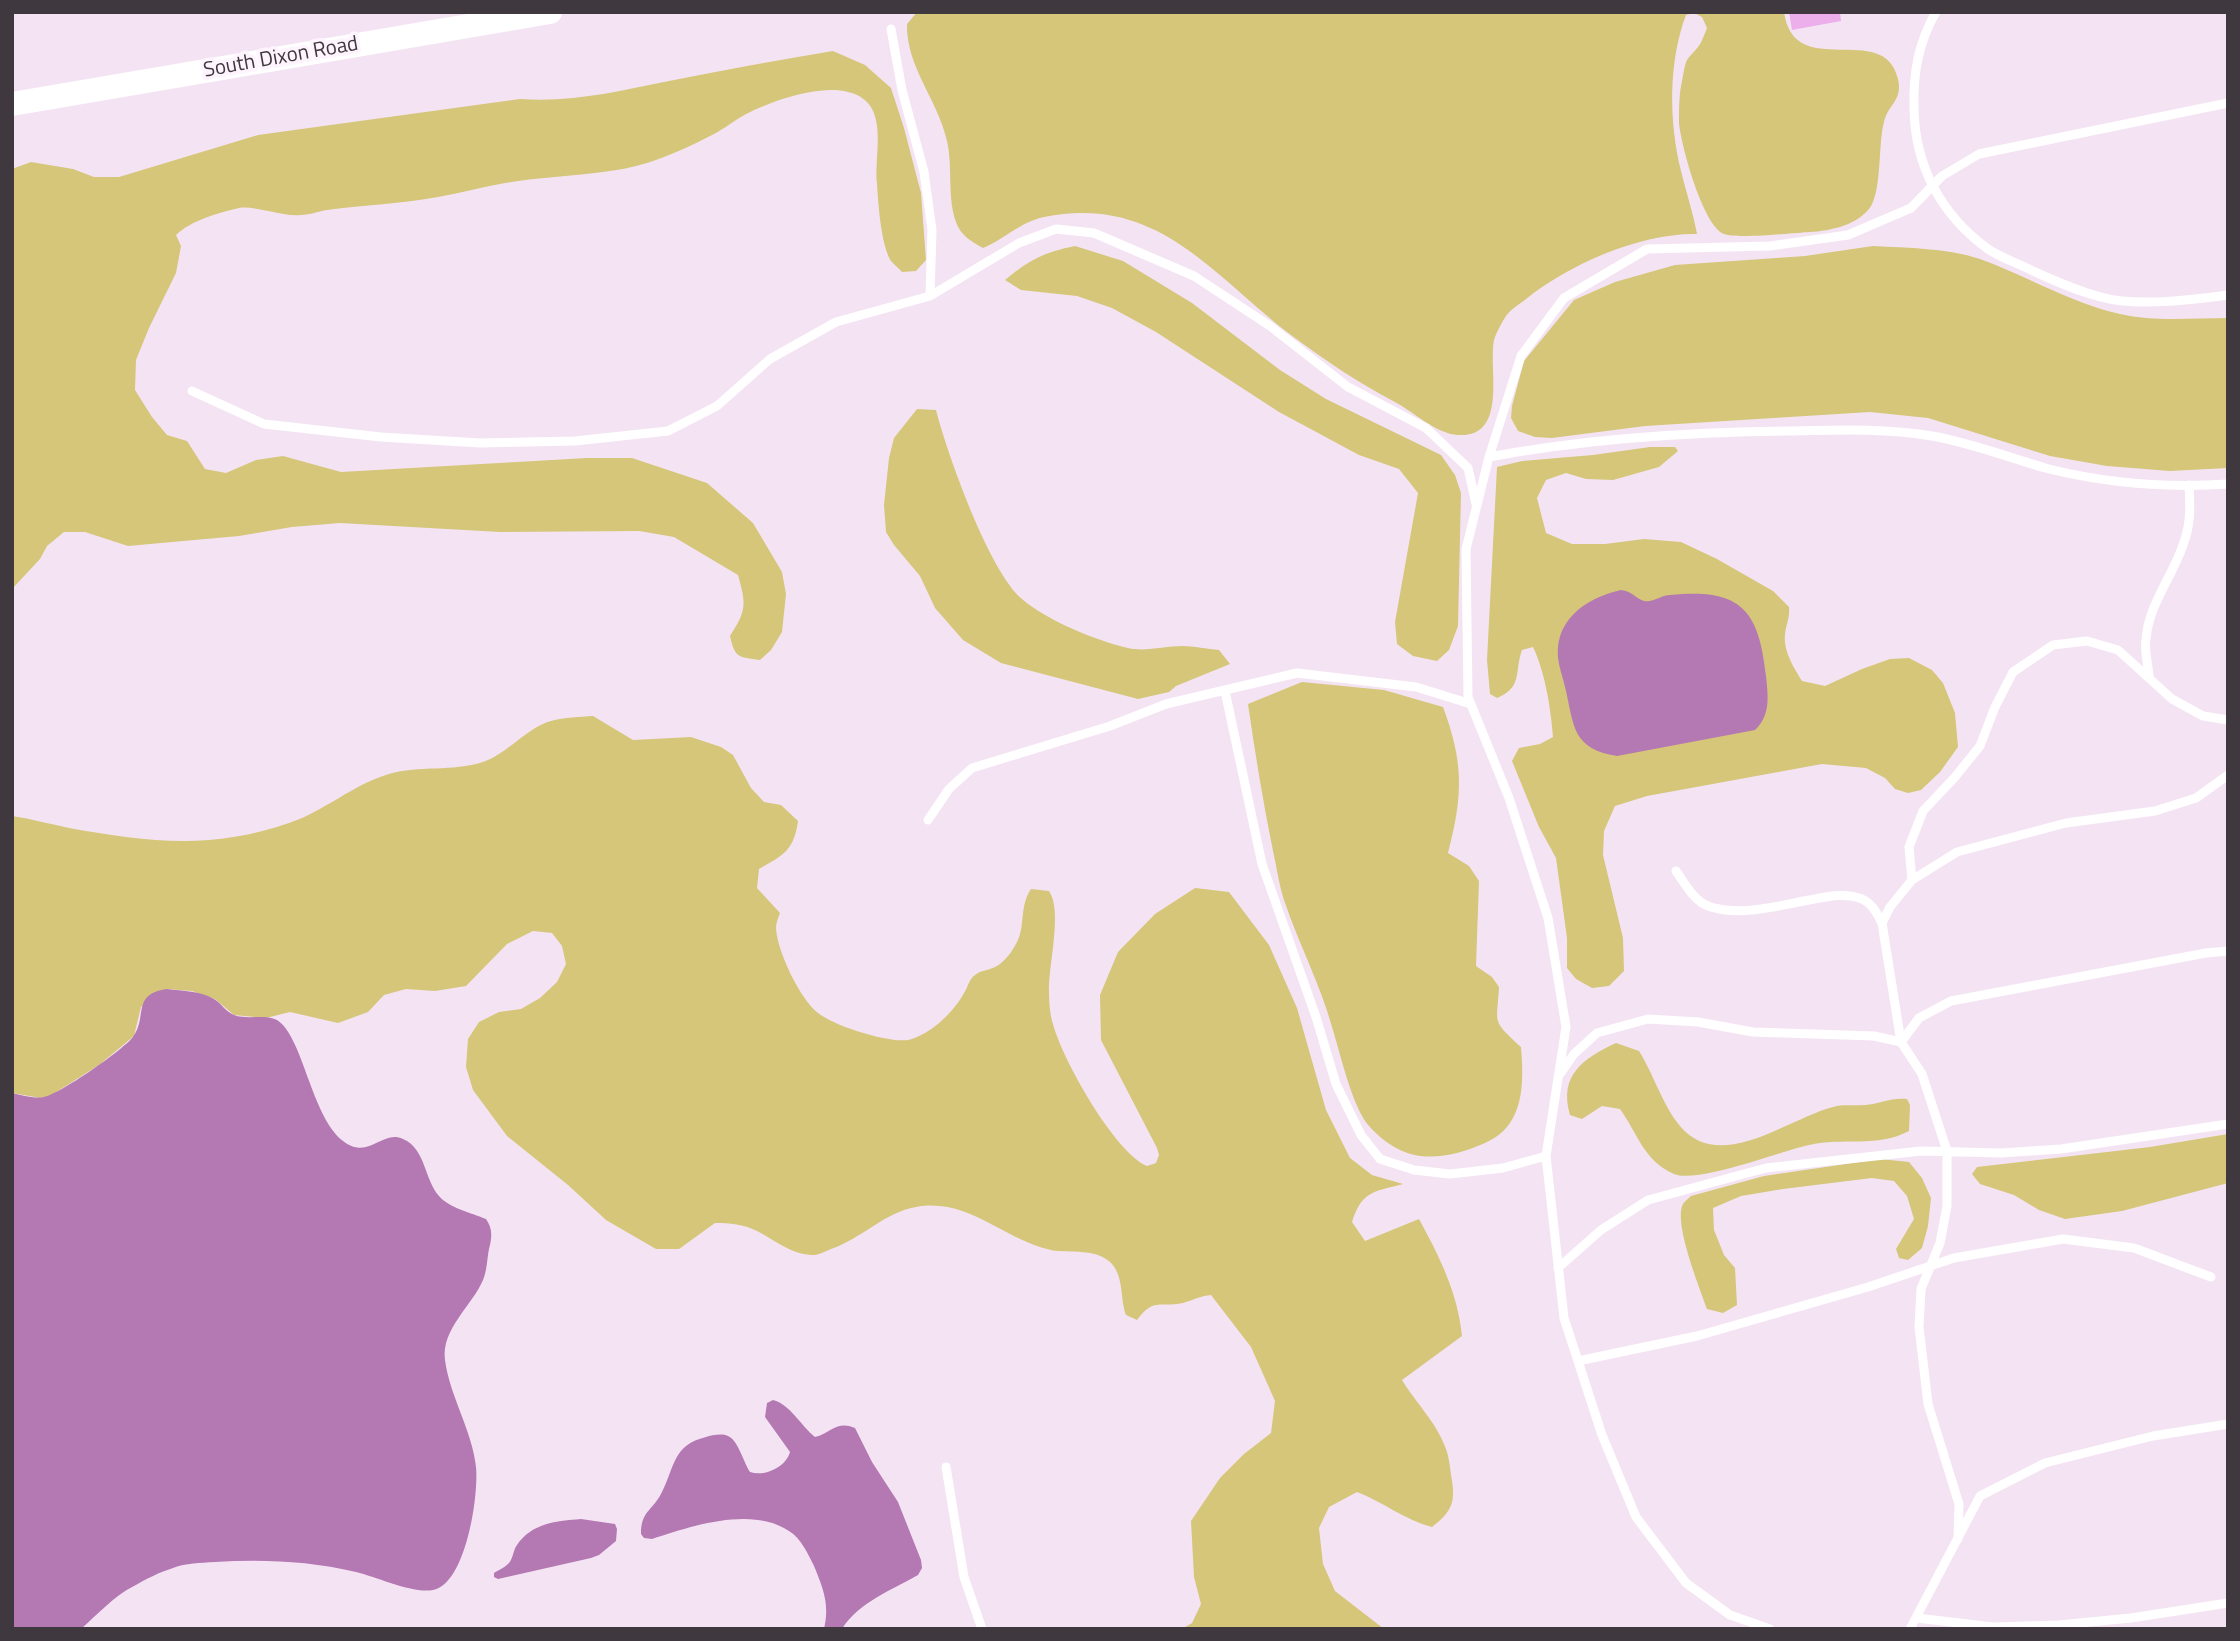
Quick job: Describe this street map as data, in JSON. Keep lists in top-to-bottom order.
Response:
{
  "streets": {
    "main road": ["South Dixon Road"]
  }
}
